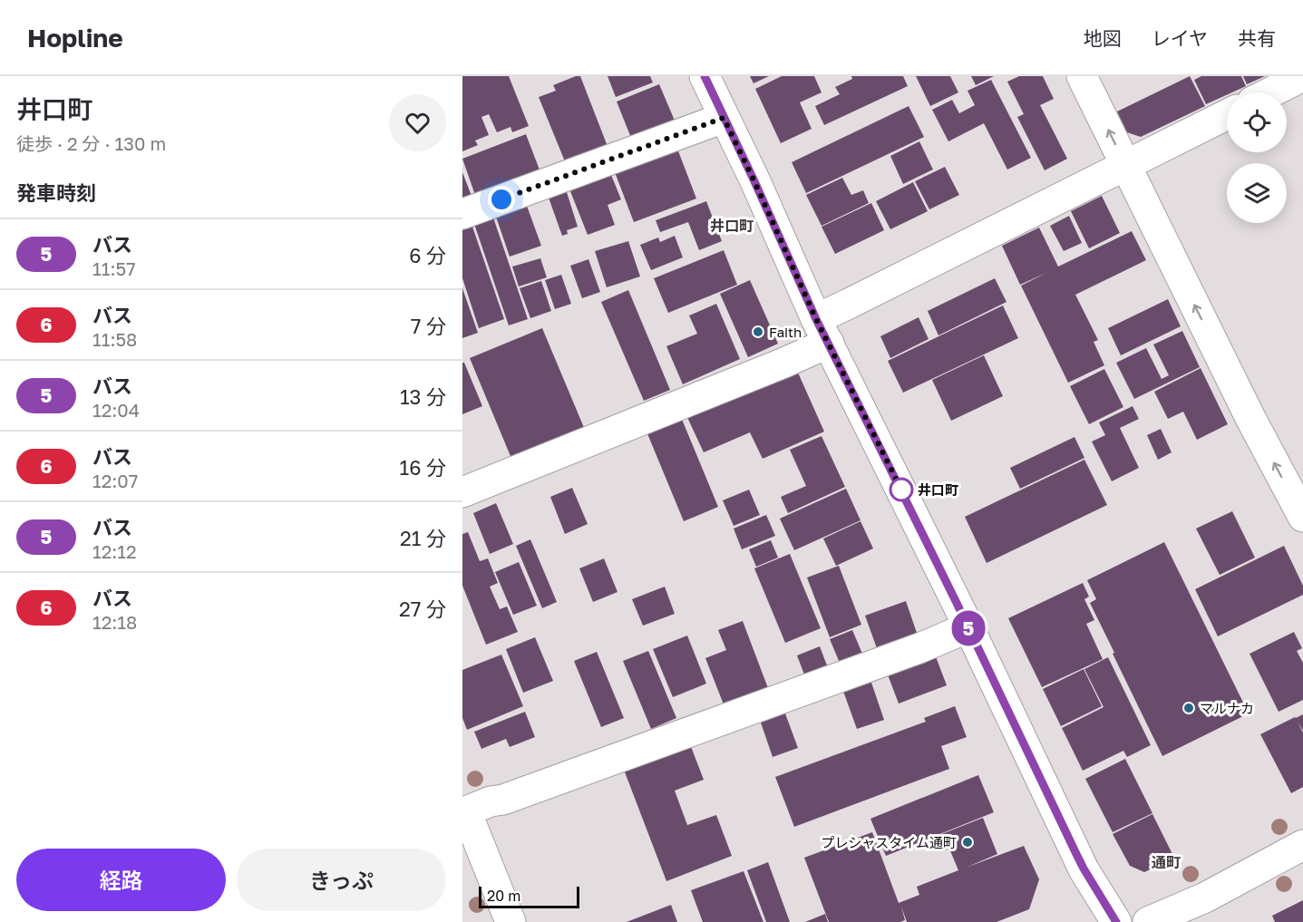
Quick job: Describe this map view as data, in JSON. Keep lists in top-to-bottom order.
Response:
{
  "districts": ["井口町", "通町"],
  "places": [
    "Faith",
    "井口町",
    "マルナカ",
    "プレシャスタイム通町"
  ],
  "lines": ["bus line 5"],
  "scale_bar": "20 m",
  "page": {
    "header": "Hopline",
    "nav": ["地図", "レイヤ", "共有"],
    "heading": [
      ["井口町", "徒歩 · 2 分 · 130 m"],
      "発車時刻"
    ],
    "on_map": "5",
    "list": [
      {
        "mark": "5",
        "name": "バス",
        "note": "11:57",
        "value": "6 分"
      },
      {
        "mark": "6",
        "name": "バス",
        "note": "11:58",
        "value": "7 分"
      },
      {
        "mark": "5",
        "name": "バス",
        "note": "12:04",
        "value": "13 分"
      },
      {
        "mark": "6",
        "name": "バス",
        "note": "12:07",
        "value": "16 分"
      },
      {
        "mark": "5",
        "name": "バス",
        "note": "12:12",
        "value": "21 分"
      },
      {
        "mark": "6",
        "name": "バス",
        "note": "12:18",
        "value": "27 分"
      }
    ],
    "buttons": ["経路", "きっぷ"],
    "scale": "20 m"
  }
}
